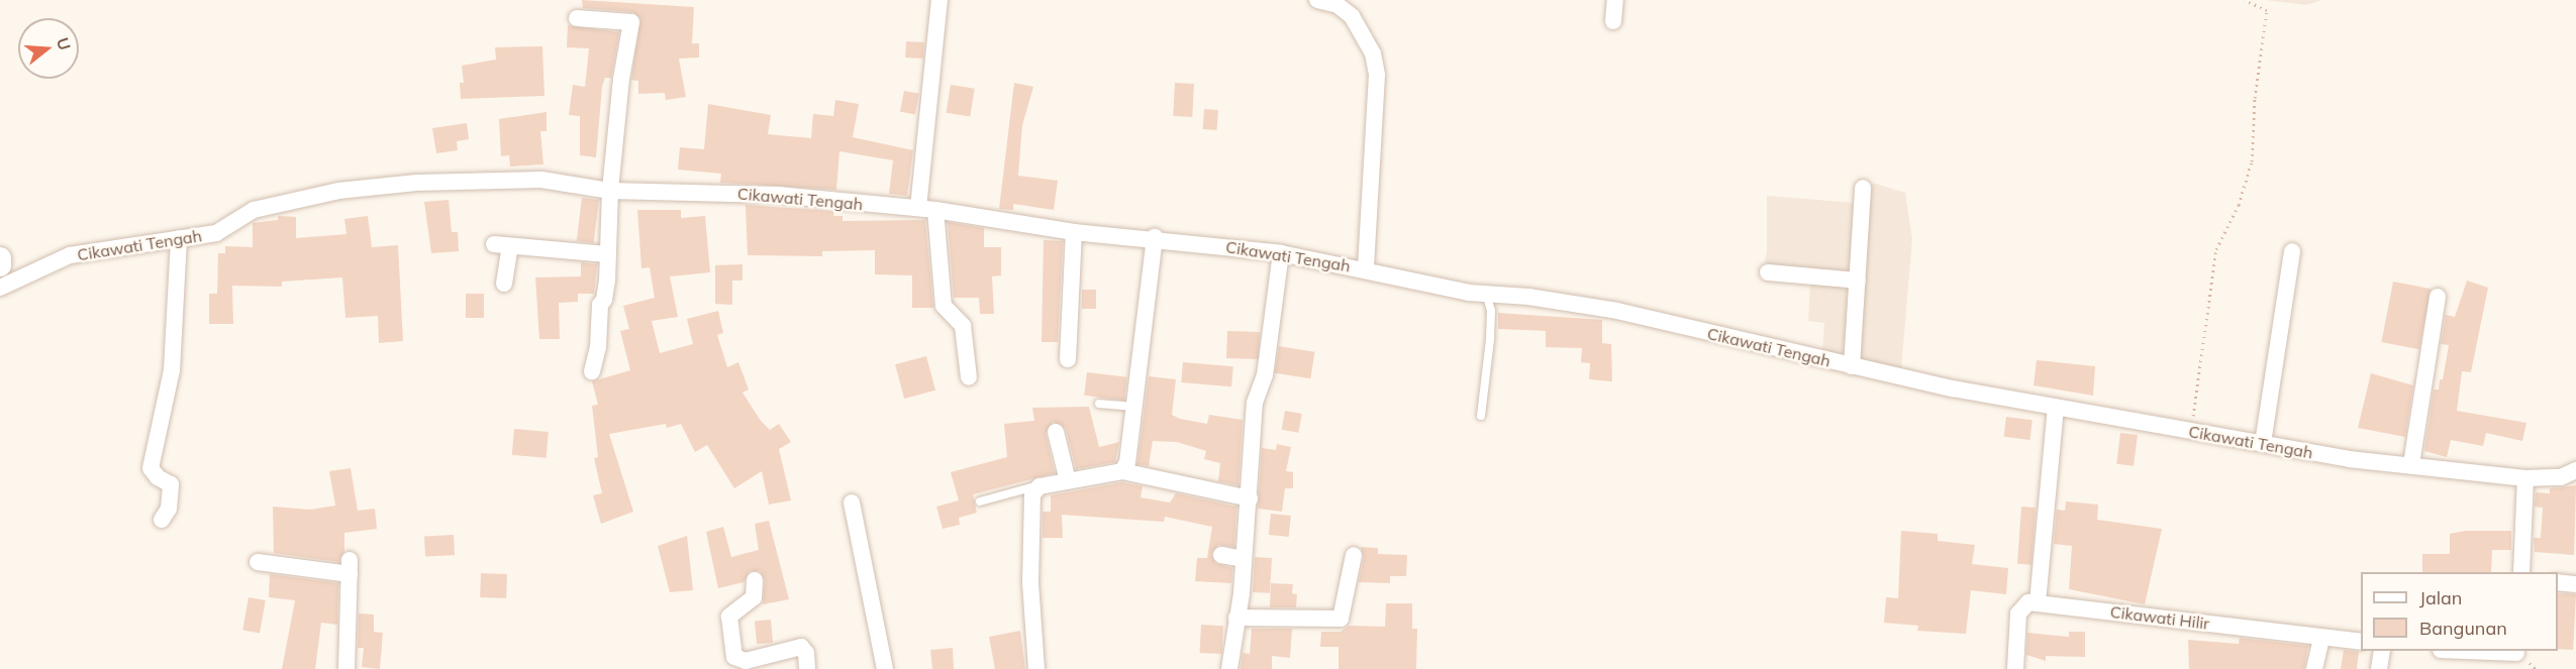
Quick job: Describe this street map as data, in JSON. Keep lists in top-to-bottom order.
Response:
{
  "streets": {
    "street": ["Cikawati Tengah", "Cikawati Hilir"]
  },
  "legend": ["Jalan", "Bangunan"],
  "north": "right"
}
